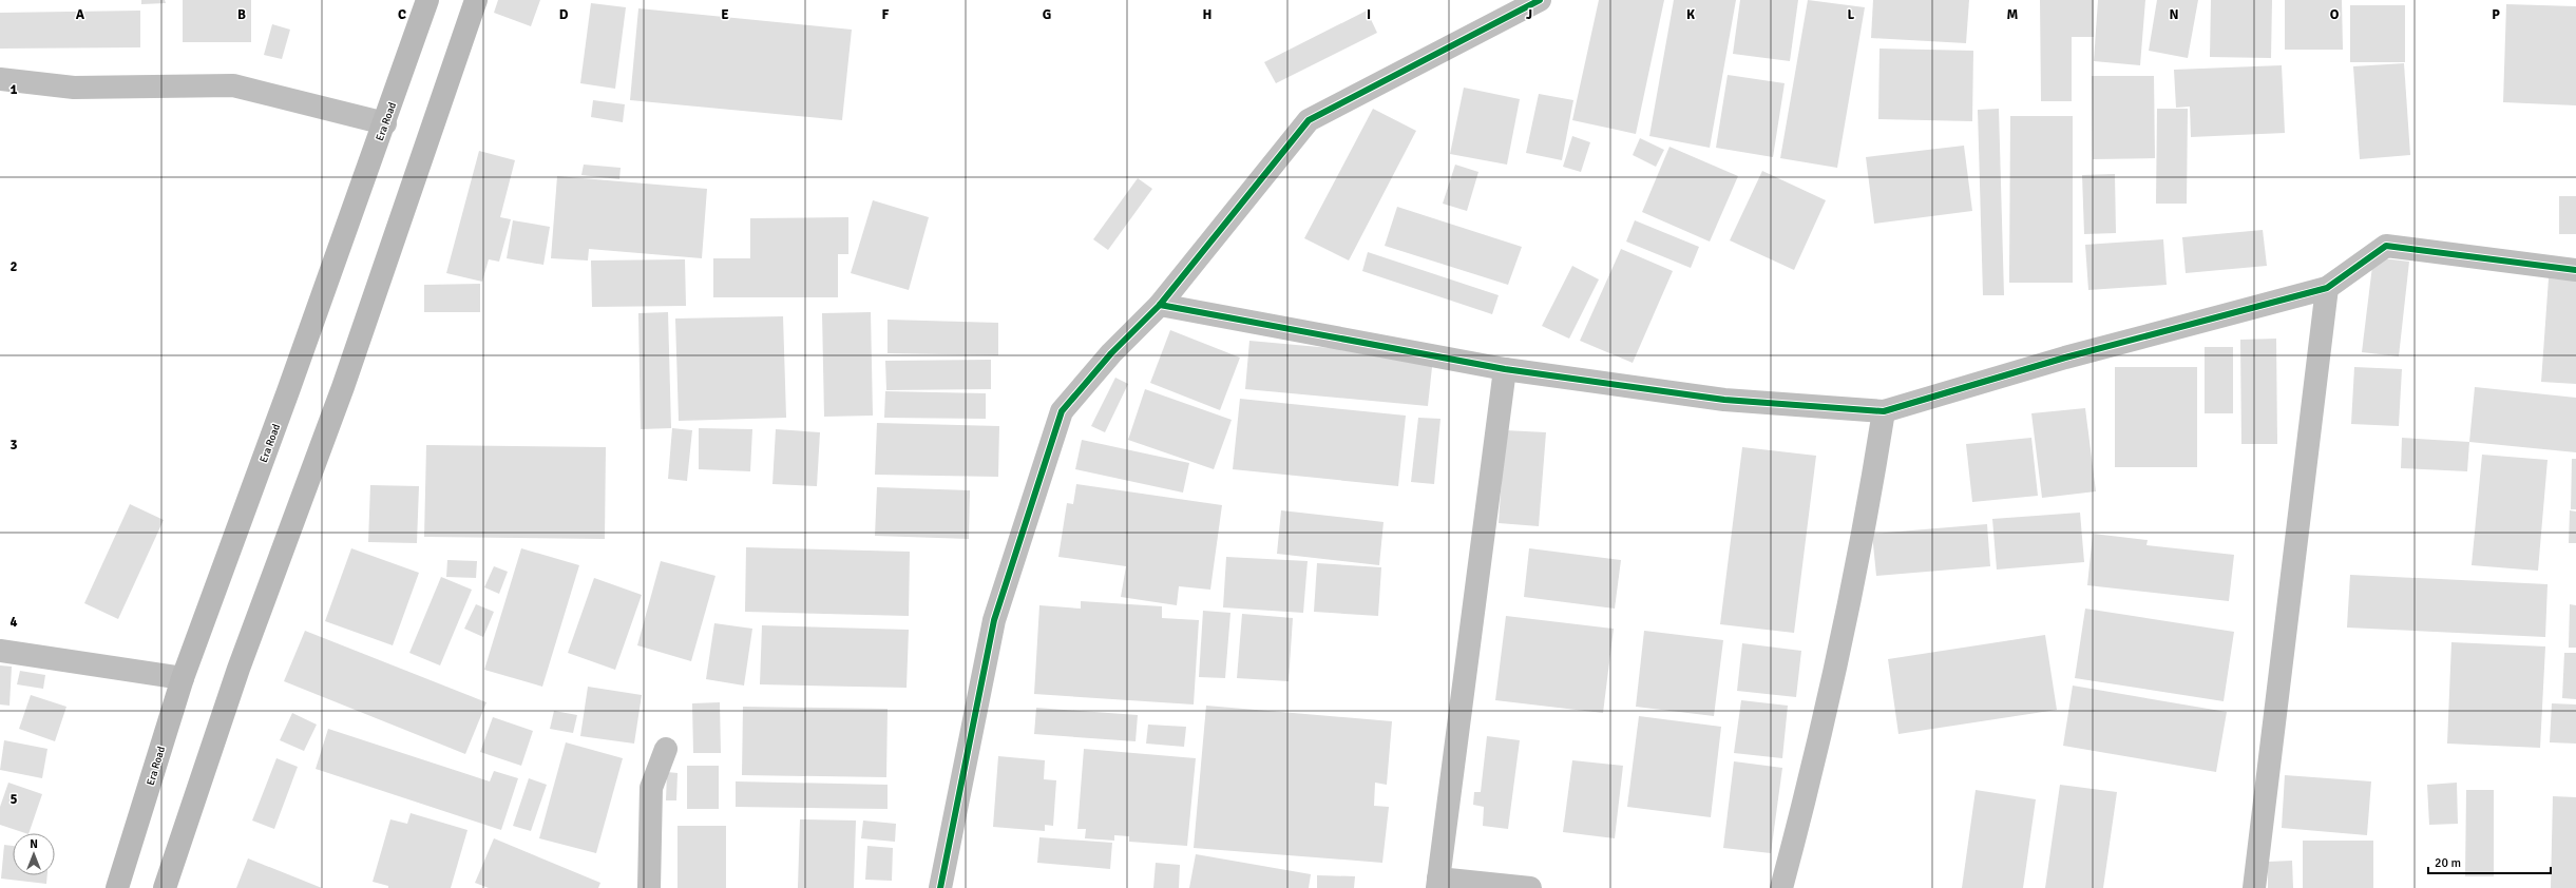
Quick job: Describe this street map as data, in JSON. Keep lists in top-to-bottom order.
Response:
{
  "streets": {
    "main road": ["Era Road"]
  },
  "scale_bar": "20 m",
  "north": "top",
  "grid": {
    "columns": [
      "A",
      "B",
      "C",
      "D",
      "E",
      "F",
      "G",
      "H",
      "I",
      "J",
      "K",
      "L",
      "M",
      "N",
      "O",
      "P"
    ],
    "rows": [
      "1",
      "2",
      "3",
      "4",
      "5"
    ]
  }
}
